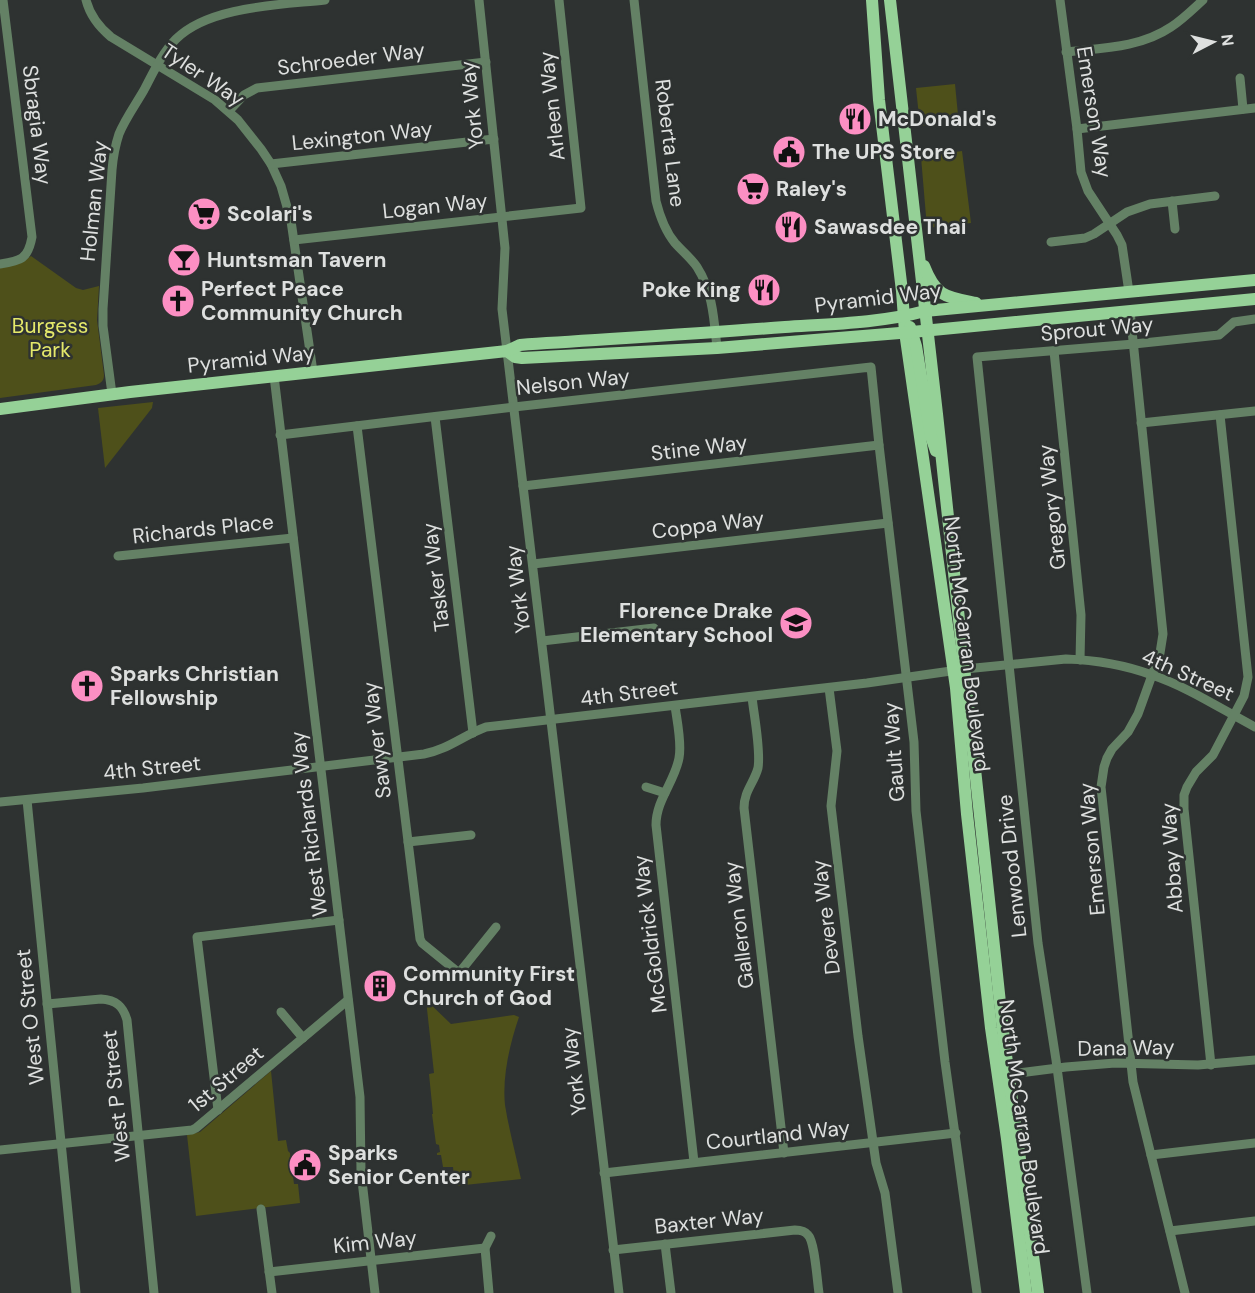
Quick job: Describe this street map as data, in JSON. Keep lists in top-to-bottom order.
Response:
{
  "streets": {
    "main road": ["Pyramid Way", "North McCarran Boulevard"],
    "street": [
      "Schroeder Way",
      "Tyler Way",
      "York Way",
      "Arleen Way",
      "Emerson Way",
      "Sbragia Way",
      "Lexington Way",
      "Roberta Lane",
      "Holman Way",
      "Logan Way",
      "Sprout Way",
      "Nelson Way",
      "Stine Way",
      "Gregory Way",
      "Coppa Way",
      "Richards Place",
      "Tasker Way",
      "4th Street",
      "Sawyer Way",
      "Gault Way",
      "West Richards Way",
      "Abbay Way",
      "Lenwood Drive",
      "Devere Way",
      "Galleron Way",
      "McGoldrick Way",
      "West O Street",
      "Dana Way",
      "1st Street",
      "West P Street",
      "Courtland Way",
      "Baxter Way",
      "Kim Way"
    ]
  },
  "crossings": [
    ["Schroeder Way", "Tyler Way"],
    ["Schroeder Way", "York Way"],
    ["Tyler Way", "Lexington Way"],
    ["Tyler Way", "Holman Way"],
    ["Tyler Way", "Logan Way"],
    ["Tyler Way", "Pyramid Way"],
    ["York Way", "Lexington Way"],
    ["York Way", "Logan Way"],
    ["York Way", "Pyramid Way"],
    ["York Way", "Nelson Way"],
    ["York Way", "Stine Way"],
    ["York Way", "Coppa Way"],
    ["York Way", "4th Street"],
    ["York Way", "Courtland Way"],
    ["York Way", "Baxter Way"],
    ["Arleen Way", "Logan Way"],
    ["Emerson Way", "Pyramid Way"],
    ["Emerson Way", "Sprout Way"],
    ["Emerson Way", "4th Street"],
    ["Emerson Way", "Dana Way"],
    ["Roberta Lane", "Pyramid Way"],
    ["Holman Way", "Pyramid Way"],
    ["Pyramid Way", "North McCarran Boulevard"],
    ["Pyramid Way", "West Richards Way"],
    ["Sprout Way", "Gregory Way"],
    ["Sprout Way", "Lenwood Drive"],
    ["Nelson Way", "Tasker Way"],
    ["Nelson Way", "Sawyer Way"],
    ["Nelson Way", "Gault Way"],
    ["Nelson Way", "West Richards Way"],
    ["Stine Way", "Gault Way"],
    ["Gregory Way", "4th Street"],
    ["Coppa Way", "Gault Way"],
    ["Richards Place", "West Richards Way"],
    ["Tasker Way", "4th Street"],
    ["North McCarran Boulevard", "4th Street"],
    ["North McCarran Boulevard", "Dana Way"],
    ["4th Street", "Sawyer Way"],
    ["4th Street", "Gault Way"],
    ["4th Street", "West Richards Way"],
    ["4th Street", "Abbay Way"],
    ["4th Street", "Lenwood Drive"],
    ["4th Street", "Devere Way"],
    ["4th Street", "Galleron Way"],
    ["4th Street", "McGoldrick Way"],
    ["4th Street", "West O Street"],
    ["Gault Way", "Courtland Way"],
    ["West Richards Way", "1st Street"],
    ["West Richards Way", "Kim Way"],
    ["Abbay Way", "Dana Way"],
    ["Lenwood Drive", "Dana Way"],
    ["Devere Way", "Courtland Way"],
    ["Galleron Way", "Courtland Way"],
    ["McGoldrick Way", "Courtland Way"],
    ["West O Street", "1st Street"],
    ["West O Street", "West P Street"],
    ["1st Street", "West P Street"]
  ],
  "parks": ["Burgess Park"],
  "places": {
    "restaurant": ["McDonald's", "Sawasdee Thai", "Poke King"],
    "public building": ["The UPS Store", "Sparks Senior Center"],
    "supermarket": ["Raley's", "Scolari's"],
    "bar": ["Huntsman Tavern"],
    "church": ["Perfect Peace Community Church", "Sparks Christian Fellowship"],
    "school or university": ["Florence Drake Elementary School"],
    "building": ["Community First Church of God"]
  },
  "north": "right"
}
